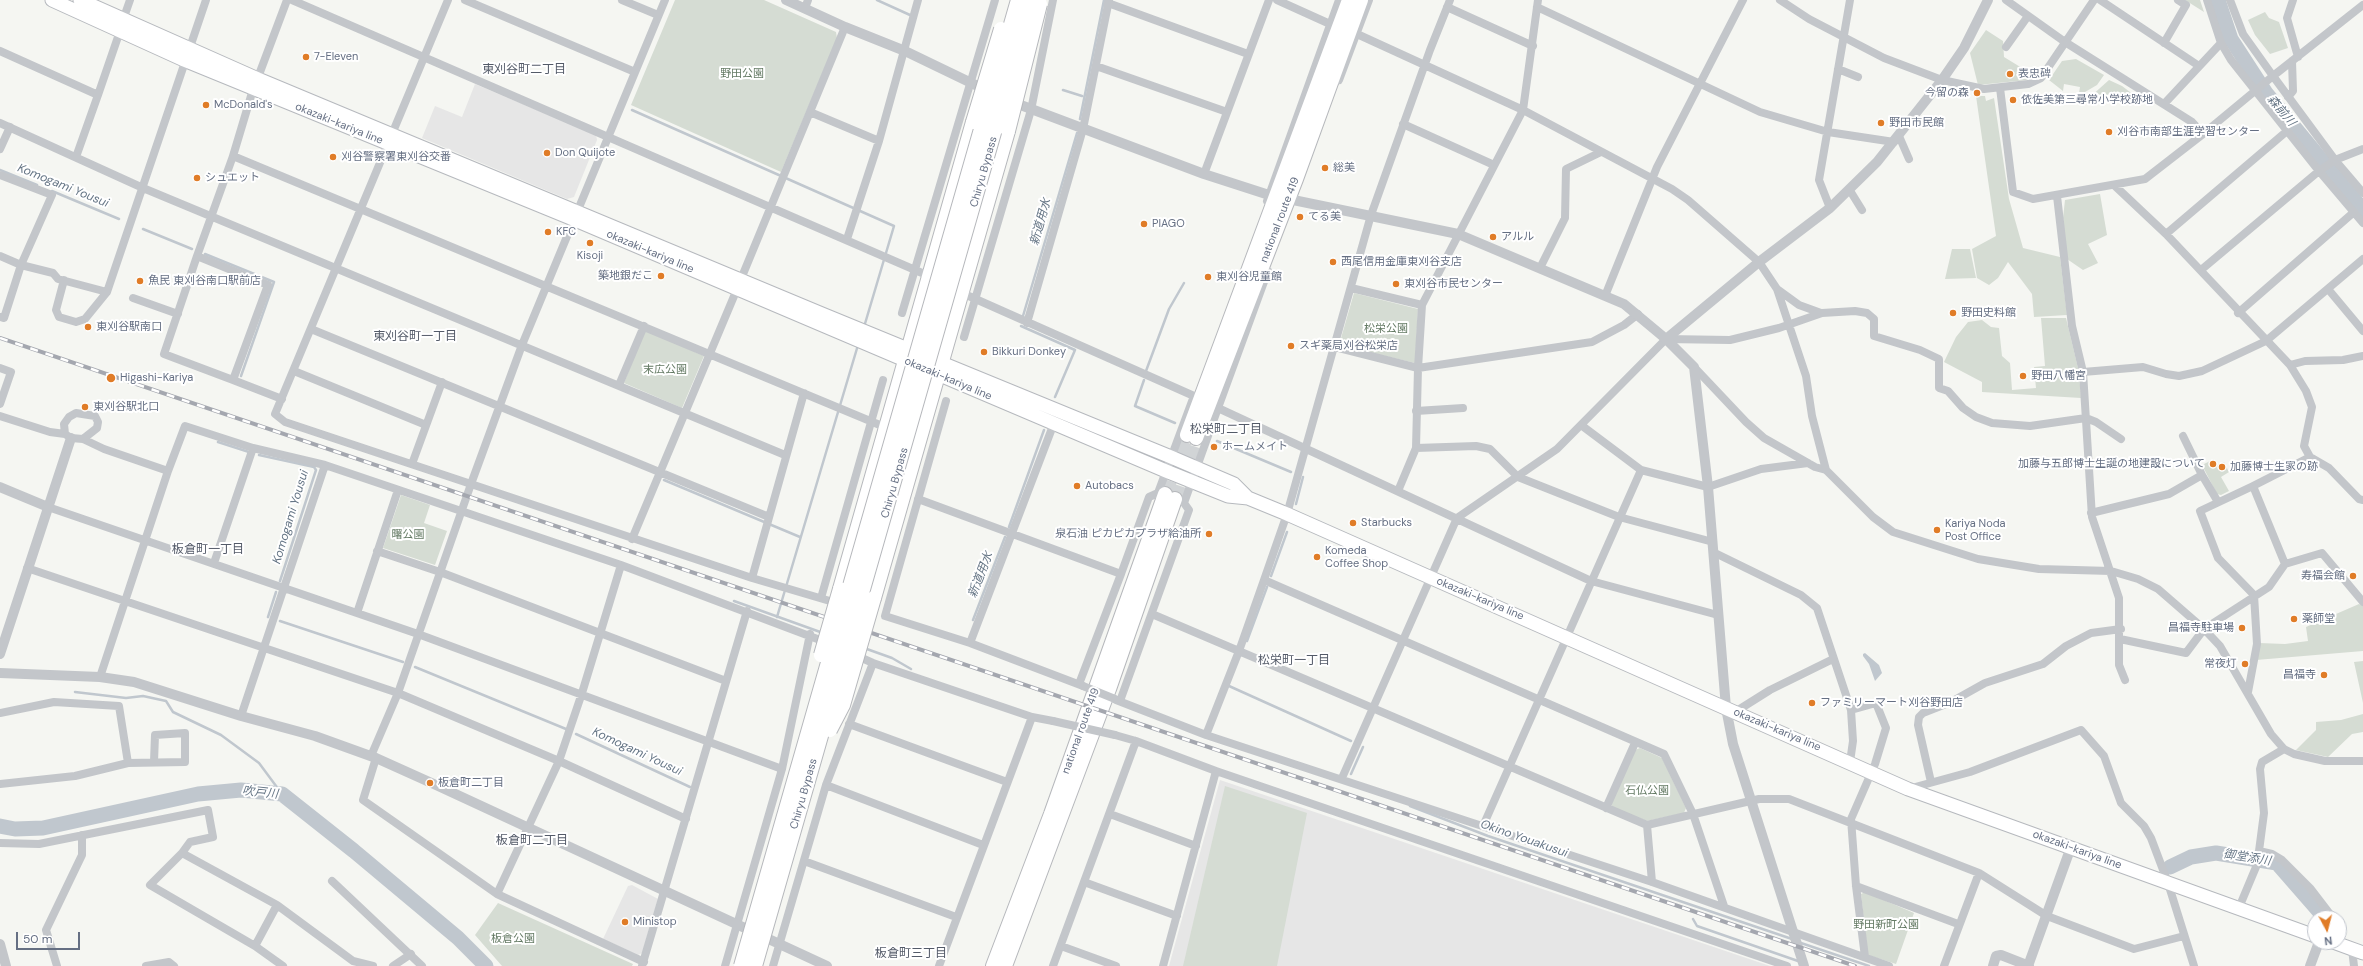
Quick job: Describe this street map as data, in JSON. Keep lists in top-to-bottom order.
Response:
{
  "streets": {
    "highway": ["Chiryu Bypass", "national route 419"],
    "main road": ["okazaki-kariya line"]
  },
  "districts": [
    "東刈谷町二丁目",
    "東刈谷町一丁目",
    "松栄町二丁目",
    "板倉町一丁目",
    "松栄町一丁目",
    "板倉町二丁目",
    "板倉町三丁目"
  ],
  "water": [
    "森前川",
    "Komogami Yousui",
    "新道用水",
    "吹戸川",
    "Okino Youakusui",
    "御堂添川"
  ],
  "parks": [
    "野田公園",
    "松栄公園",
    "末広公園",
    "曙公園",
    "石仏公園",
    "野田新町公園",
    "板倉公園"
  ],
  "places": [
    "7-Eleven",
    "表忠碑",
    "今留の森",
    "依佐美第三尋常小学校跡地",
    "McDonald's",
    "野田市民館",
    "刈谷市南部生涯学習センター",
    "Don Quijote",
    "刈谷警察署東刈谷交番",
    "総美",
    "シュエット",
    "てる美",
    "PIAGO",
    "KFC",
    "アルル",
    "Kisoji",
    "西尾信用金庫東刈谷支店",
    "築地銀だこ",
    "東刈谷児童館",
    "魚民 東刈谷南口駅前店",
    "東刈谷市民センター",
    "野田史料館",
    "東刈谷駅南口",
    "スギ薬局刈谷松栄店",
    "Bikkuri Donkey",
    "野田八幡宮",
    "Higashi-Kariya",
    "東刈谷駅北口",
    "ホームメイト",
    "加藤与五郎博士生誕の地建設について",
    "加藤博士生家の跡",
    "Autobacs",
    "Starbucks",
    "Kariya Noda Post Office",
    "泉石油 ピカピカプラザ給油所",
    "Komeda Coffee Shop",
    "寿福会館",
    "薬師堂",
    "昌福寺駐車場",
    "常夜灯",
    "昌福寺",
    "ファミリーマート刈谷野田店",
    "板倉町二丁目",
    "Ministop"
  ],
  "scale_bar": "50 m",
  "north": "bottom"
}
